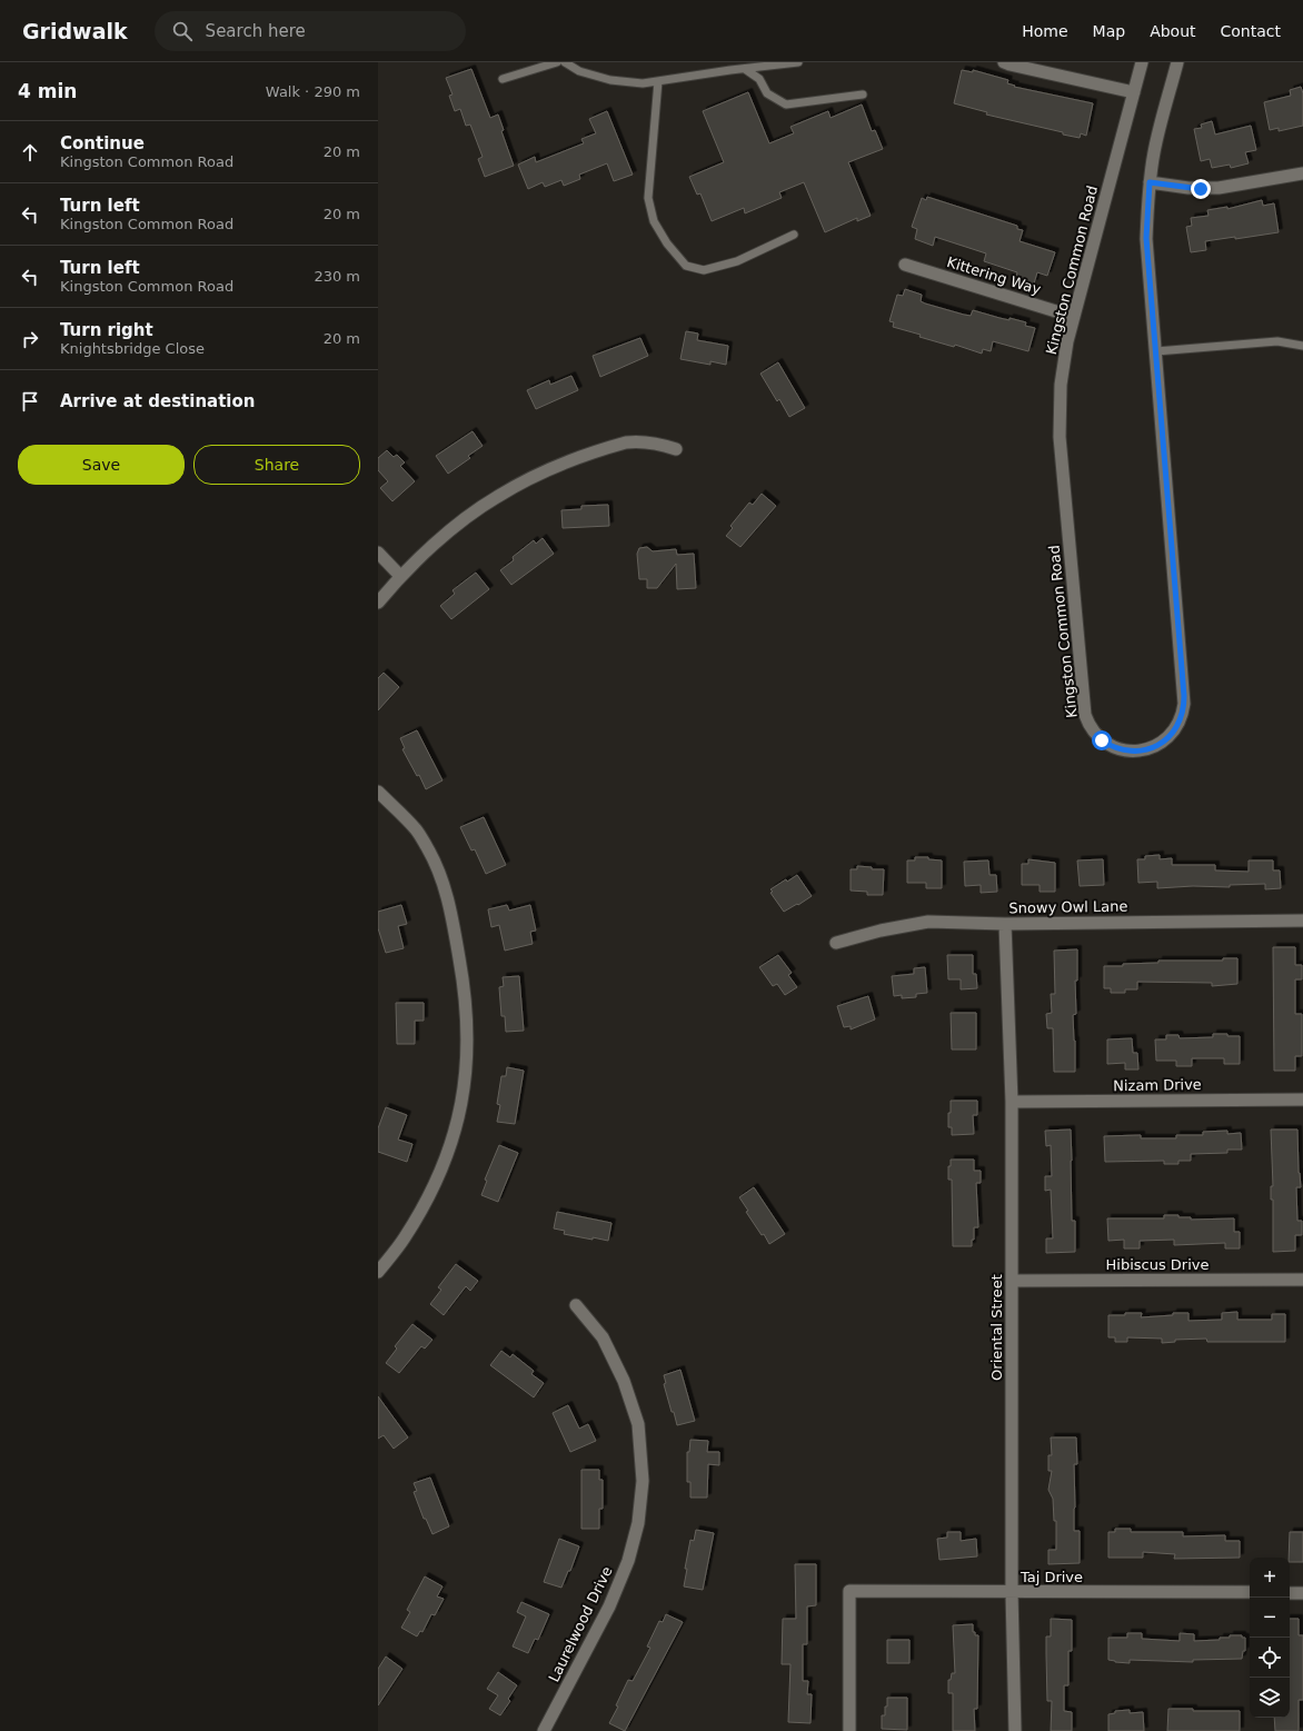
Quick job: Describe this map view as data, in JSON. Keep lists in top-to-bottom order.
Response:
{
  "streets": {
    "street": [
      "Kingston Common Road",
      "Kittering Way",
      "Snowy Owl Lane",
      "Nizam Drive",
      "Hibiscus Drive",
      "Oriental Street",
      "Taj Drive",
      "Laurelwood Drive"
    ]
  },
  "crossings": [
    ["Kingston Common Road", "Kittering Way"],
    ["Snowy Owl Lane", "Oriental Street"],
    ["Nizam Drive", "Oriental Street"],
    ["Hibiscus Drive", "Oriental Street"],
    ["Oriental Street", "Taj Drive"]
  ],
  "page": {
    "header": "Gridwalk",
    "search": "Search here",
    "nav": [
      "Home",
      "Map",
      "About",
      "Contact"
    ],
    "heading": ["4 min", "Walk · 290 m"],
    "list": [
      ["Continue", "Kingston Common Road", "20 m"],
      ["Turn left", "Kingston Common Road", "20 m"],
      ["Turn left", "Kingston Common Road", "230 m"],
      ["Turn right", "Knightsbridge Close", "20 m"],
      "Arrive at destination"
    ],
    "buttons": ["Save", "Share"],
    "map_buttons": ["+", "−"]
  }
}
